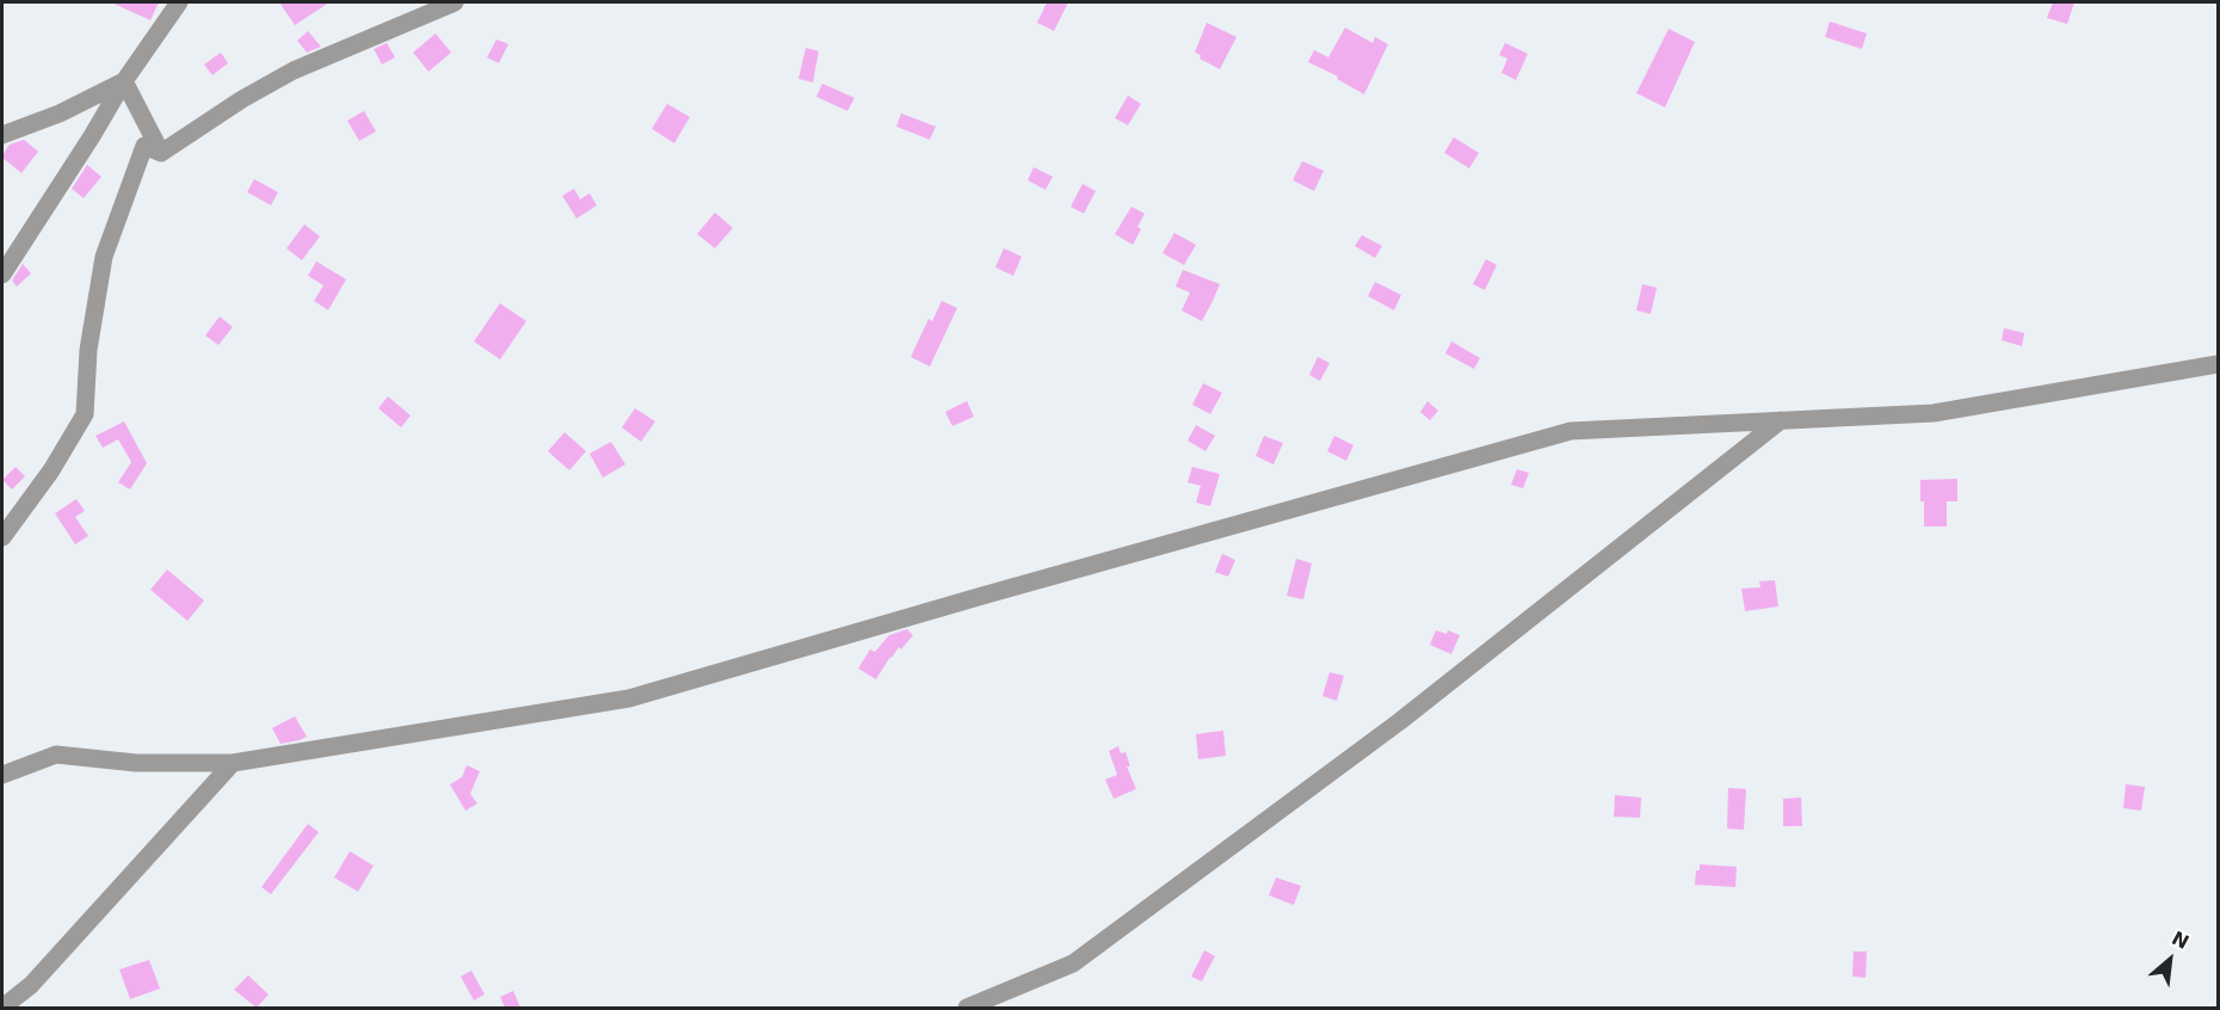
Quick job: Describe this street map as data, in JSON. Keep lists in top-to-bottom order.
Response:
{
  "north": "top right"
}
